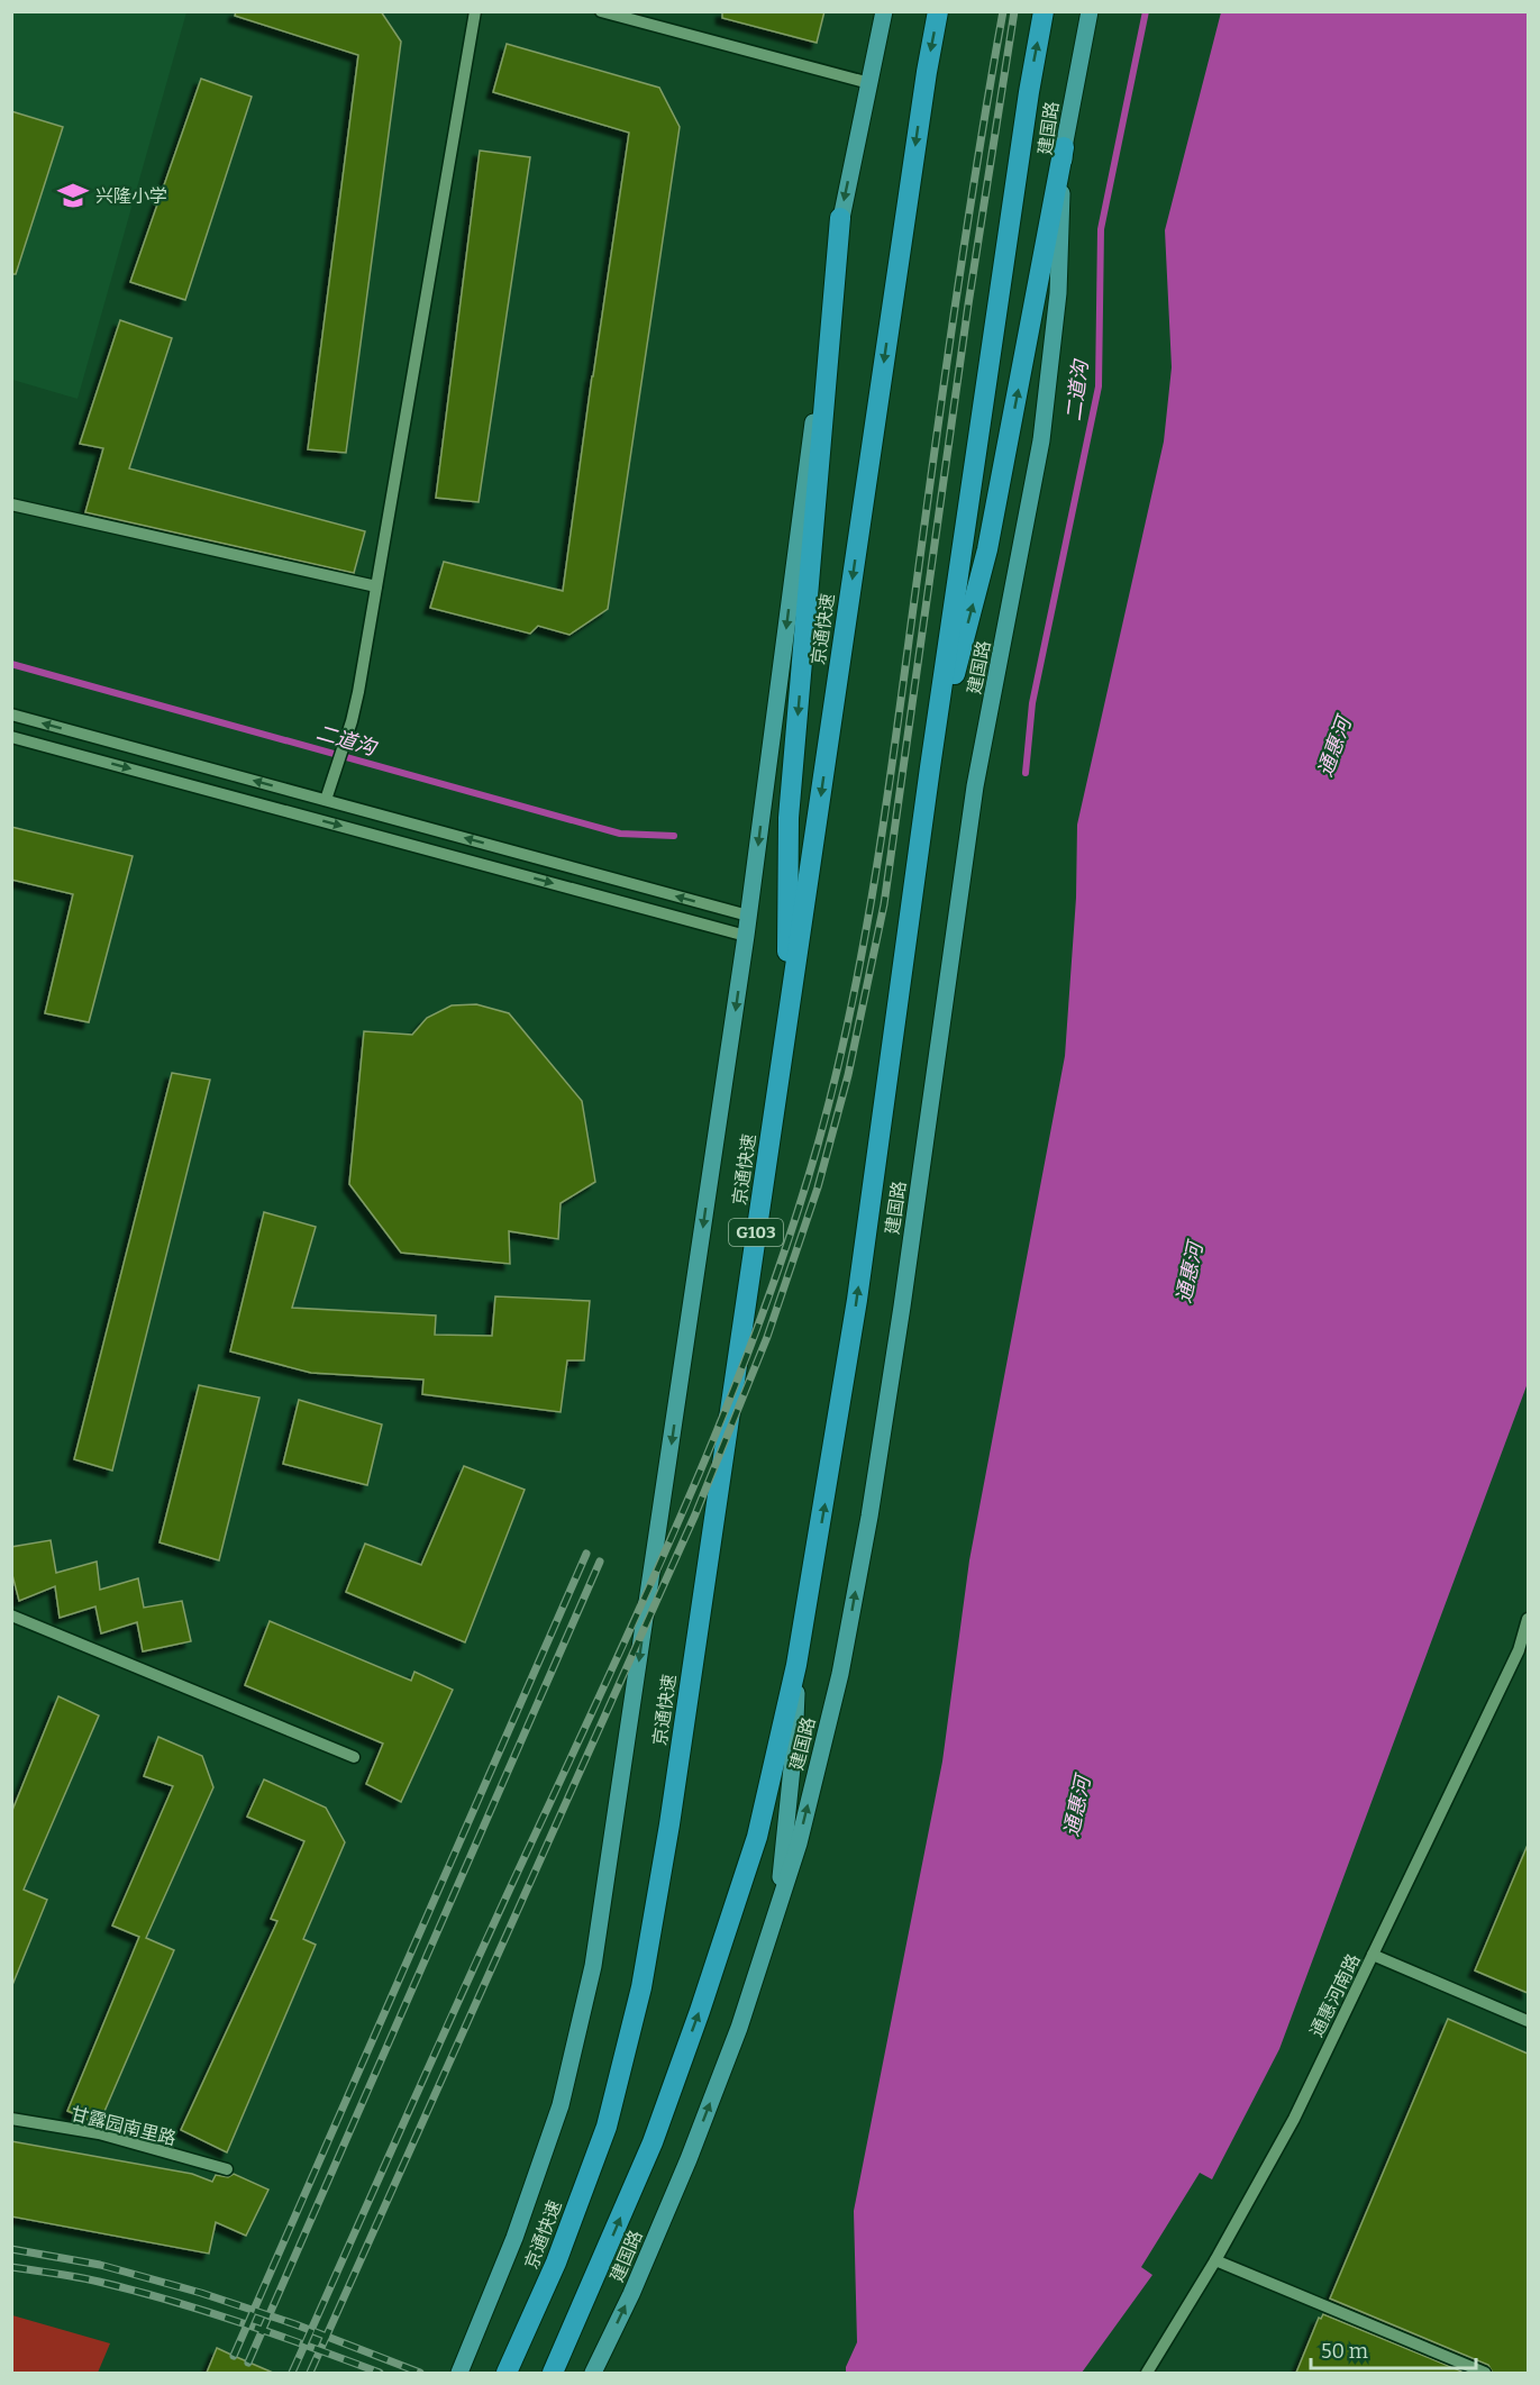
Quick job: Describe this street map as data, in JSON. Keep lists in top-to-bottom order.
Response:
{
  "streets": {
    "highway": ["京通快速", "G103"],
    "main road": ["建国路"],
    "street": ["通惠河南路", "甘露园南里路"]
  },
  "one_way": ["建国路"],
  "water": ["二道沟", "通惠河"],
  "places": {
    "school or university": ["兴隆小学"]
  },
  "scale_bar": "50 m"
}
